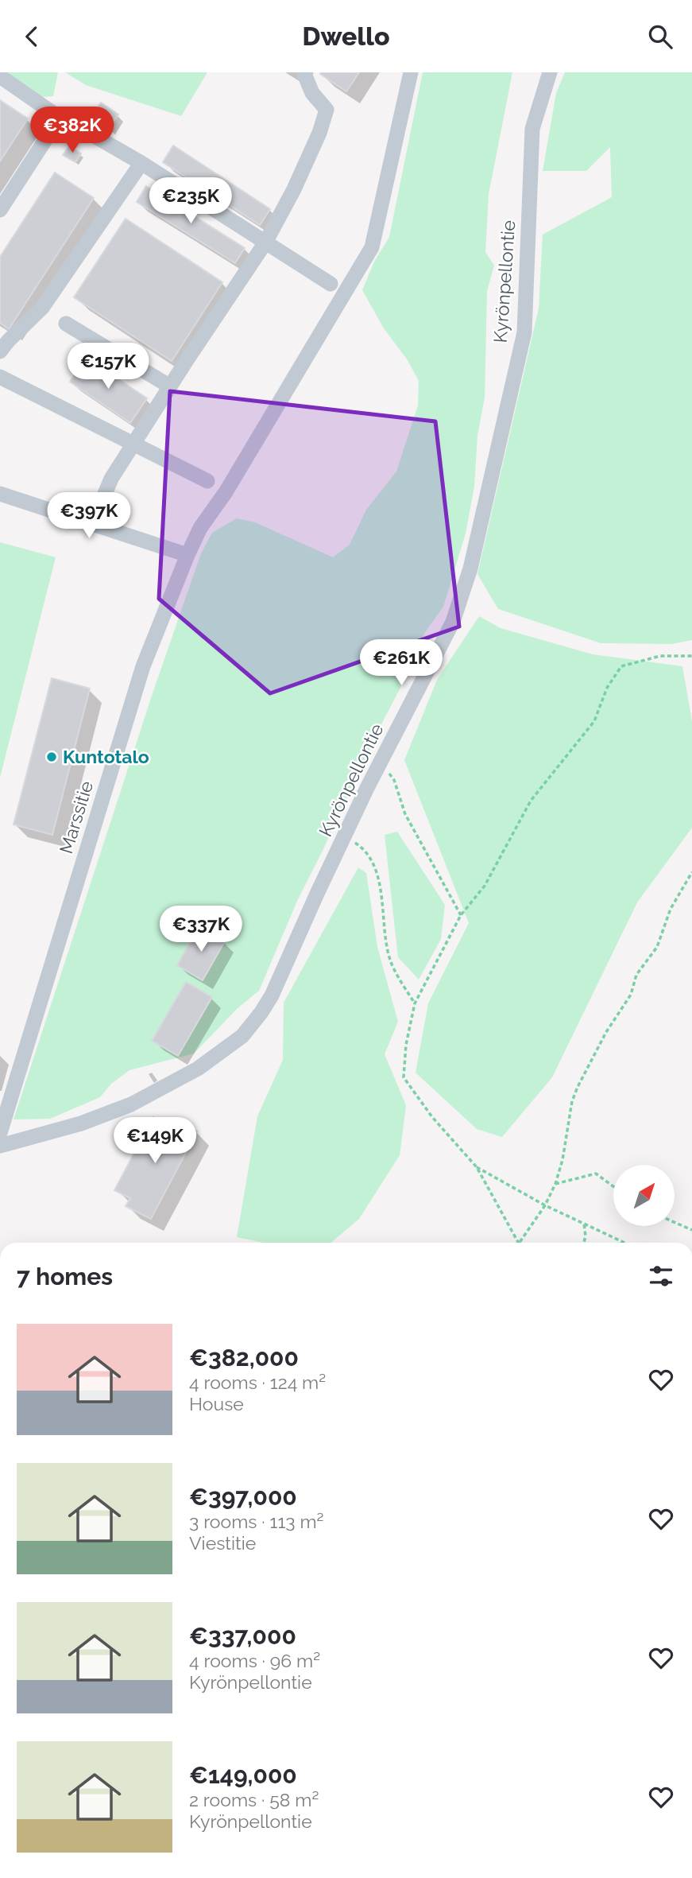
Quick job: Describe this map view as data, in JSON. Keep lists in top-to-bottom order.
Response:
{
  "streets": {
    "street": ["Kyrönpellontie", "Marssitie"]
  },
  "places": ["Kuntotalo"],
  "north": "top right",
  "page": {
    "header": "Dwello",
    "price": [
      "€382K",
      "€235K",
      "€157K",
      "€397K",
      "€261K",
      "€337K",
      "€149K"
    ],
    "heading": "7 homes",
    "list": [
      {
        "name": "€382,000",
        "note": "4 rooms · 124 m² · House"
      },
      {
        "name": "€397,000",
        "note": "3 rooms · 113 m² · Viestitie"
      },
      {
        "name": "€337,000",
        "note": "4 rooms · 96 m² · Kyrönpellontie"
      },
      {
        "name": "€149,000",
        "note": "2 rooms · 58 m² · Kyrönpellontie"
      }
    ]
  }
}
